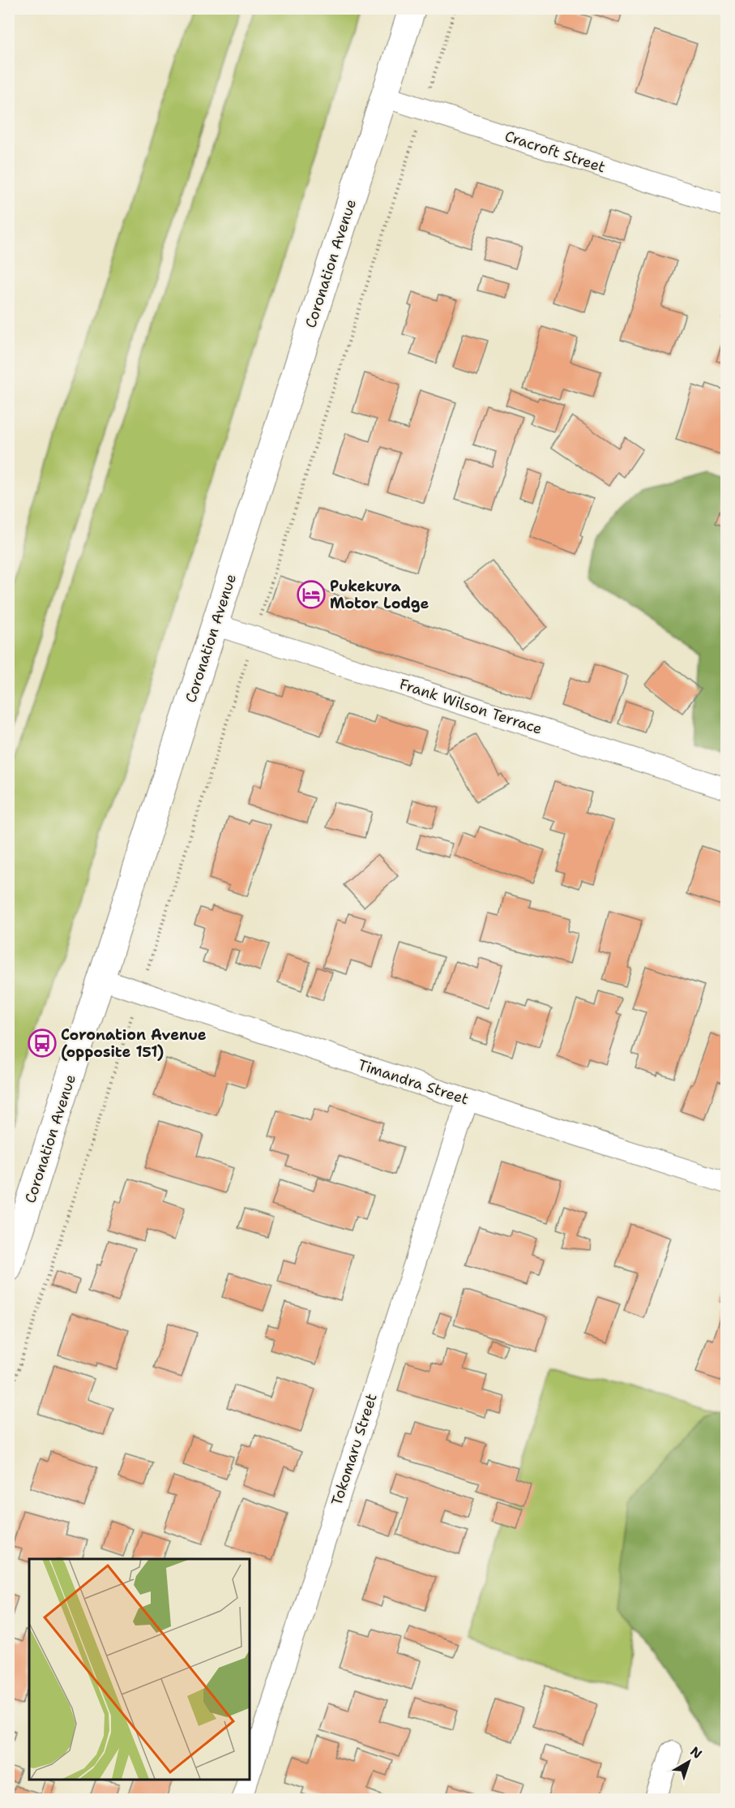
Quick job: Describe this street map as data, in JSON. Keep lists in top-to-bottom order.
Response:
{
  "streets": {
    "highway": ["Coronation Avenue"],
    "street": [
      "Cracroft Street",
      "Frank Wilson Terrace",
      "Timandra Street",
      "Tokomaru Street"
    ]
  },
  "crossings": [
    ["Cracroft Street", "Coronation Avenue"],
    ["Coronation Avenue", "Frank Wilson Terrace"],
    ["Coronation Avenue", "Timandra Street"],
    ["Timandra Street", "Tokomaru Street"]
  ],
  "places": {
    "hotel": ["Pukekura Motor Lodge"],
    "bus stop": ["Coronation Avenue (opposite 151)"]
  },
  "north": "top right"
}
